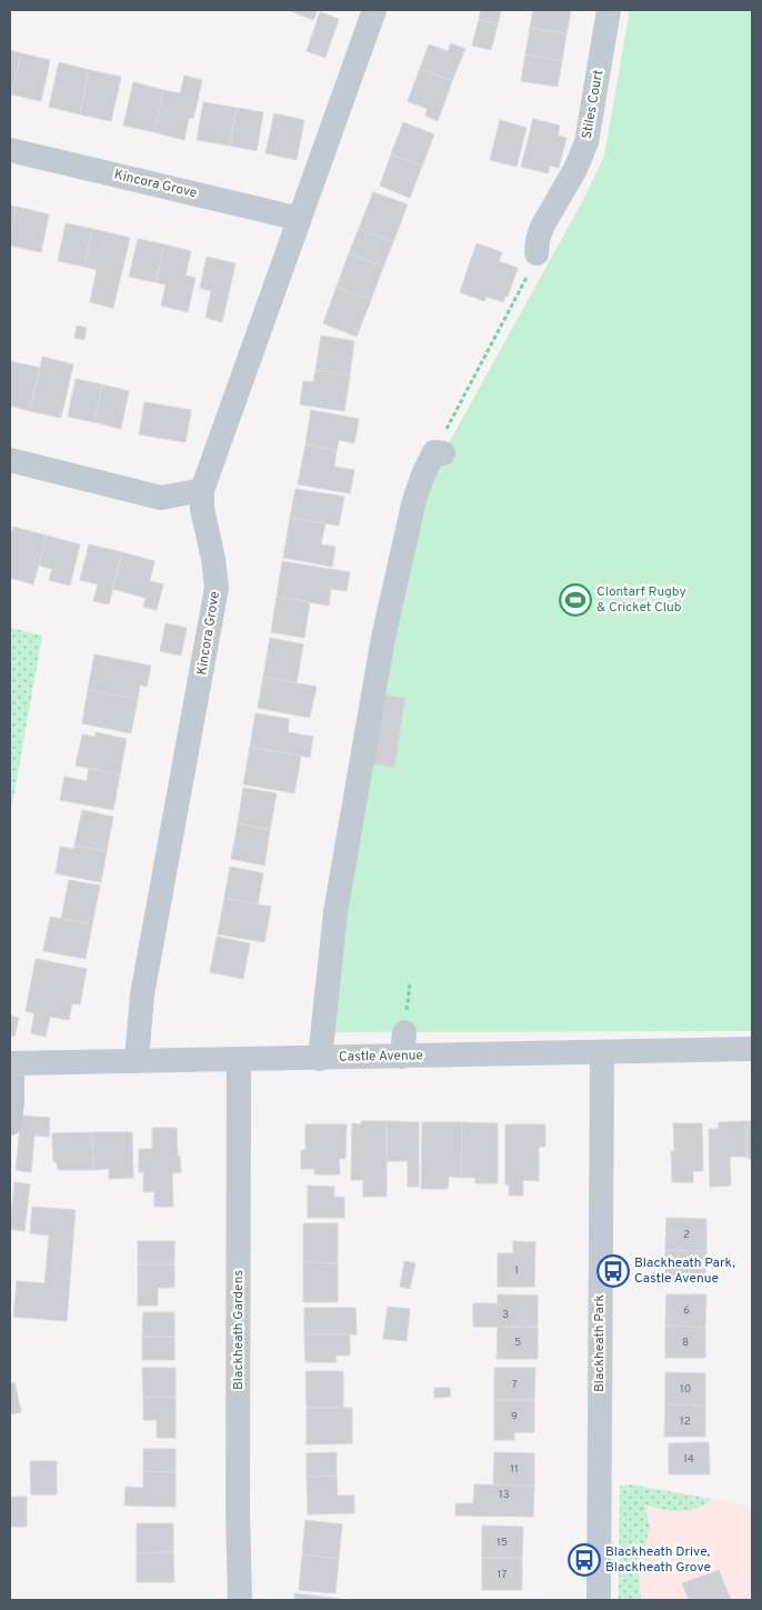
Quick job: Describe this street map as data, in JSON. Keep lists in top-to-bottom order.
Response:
{
  "streets": {
    "street": [
      "Stiles Court",
      "Kincora Grove",
      "Castle Avenue",
      "Blackheath Gardens",
      "Blackheath Park"
    ]
  },
  "crossings": [
    ["Kincora Grove", "Castle Avenue"],
    ["Castle Avenue", "Blackheath Gardens"],
    ["Castle Avenue", "Blackheath Park"]
  ],
  "places": {
    "sports": ["Clontarf Rugby & Cricket Club"],
    "bus stop": ["Blackheath Park, Castle Avenue", "Blackheath Drive, Blackheath Grove"]
  },
  "house_numbers": [
    "2",
    "1",
    "6",
    "3",
    "5",
    "8",
    "7",
    "10",
    "9",
    "12",
    "14",
    "11",
    "13",
    "15",
    "17"
  ]
}
